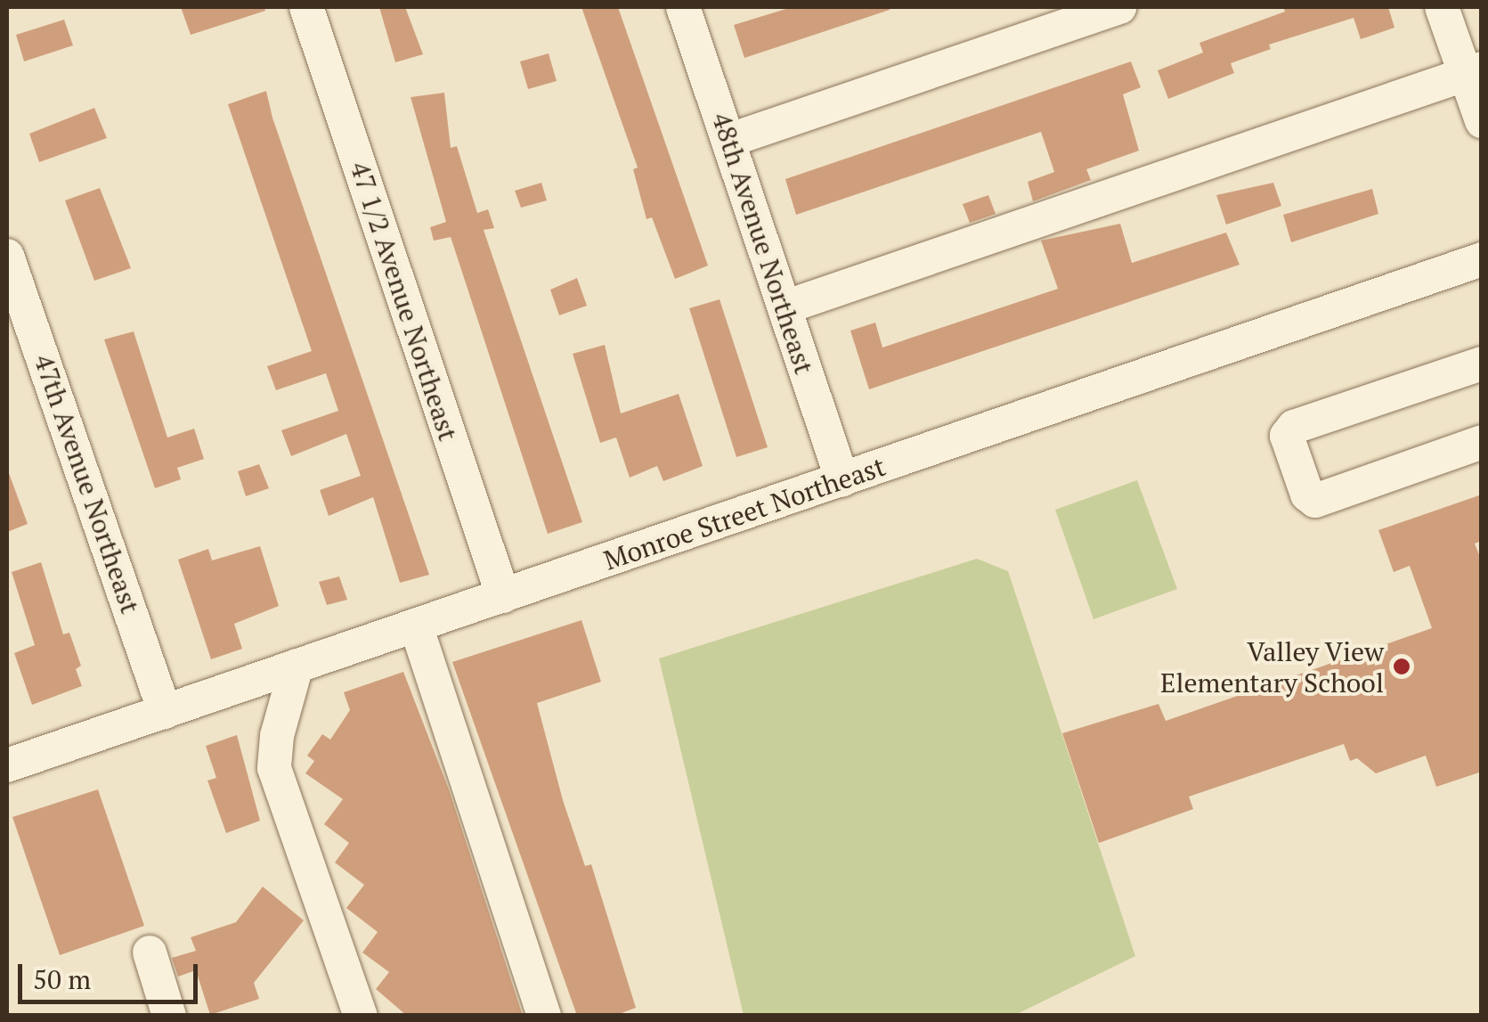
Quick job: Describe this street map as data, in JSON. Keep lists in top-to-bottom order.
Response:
{
  "streets": {
    "street": [
      "48th Avenue Northeast",
      "47 1/2 Avenue Northeast",
      "47th Avenue Northeast",
      "Monroe Street Northeast"
    ]
  },
  "crossings": [
    ["48th Avenue Northeast", "Monroe Street Northeast"],
    ["47 1/2 Avenue Northeast", "Monroe Street Northeast"],
    ["47th Avenue Northeast", "Monroe Street Northeast"]
  ],
  "places": ["Valley View Elementary School"],
  "scale_bar": "50 m"
}
